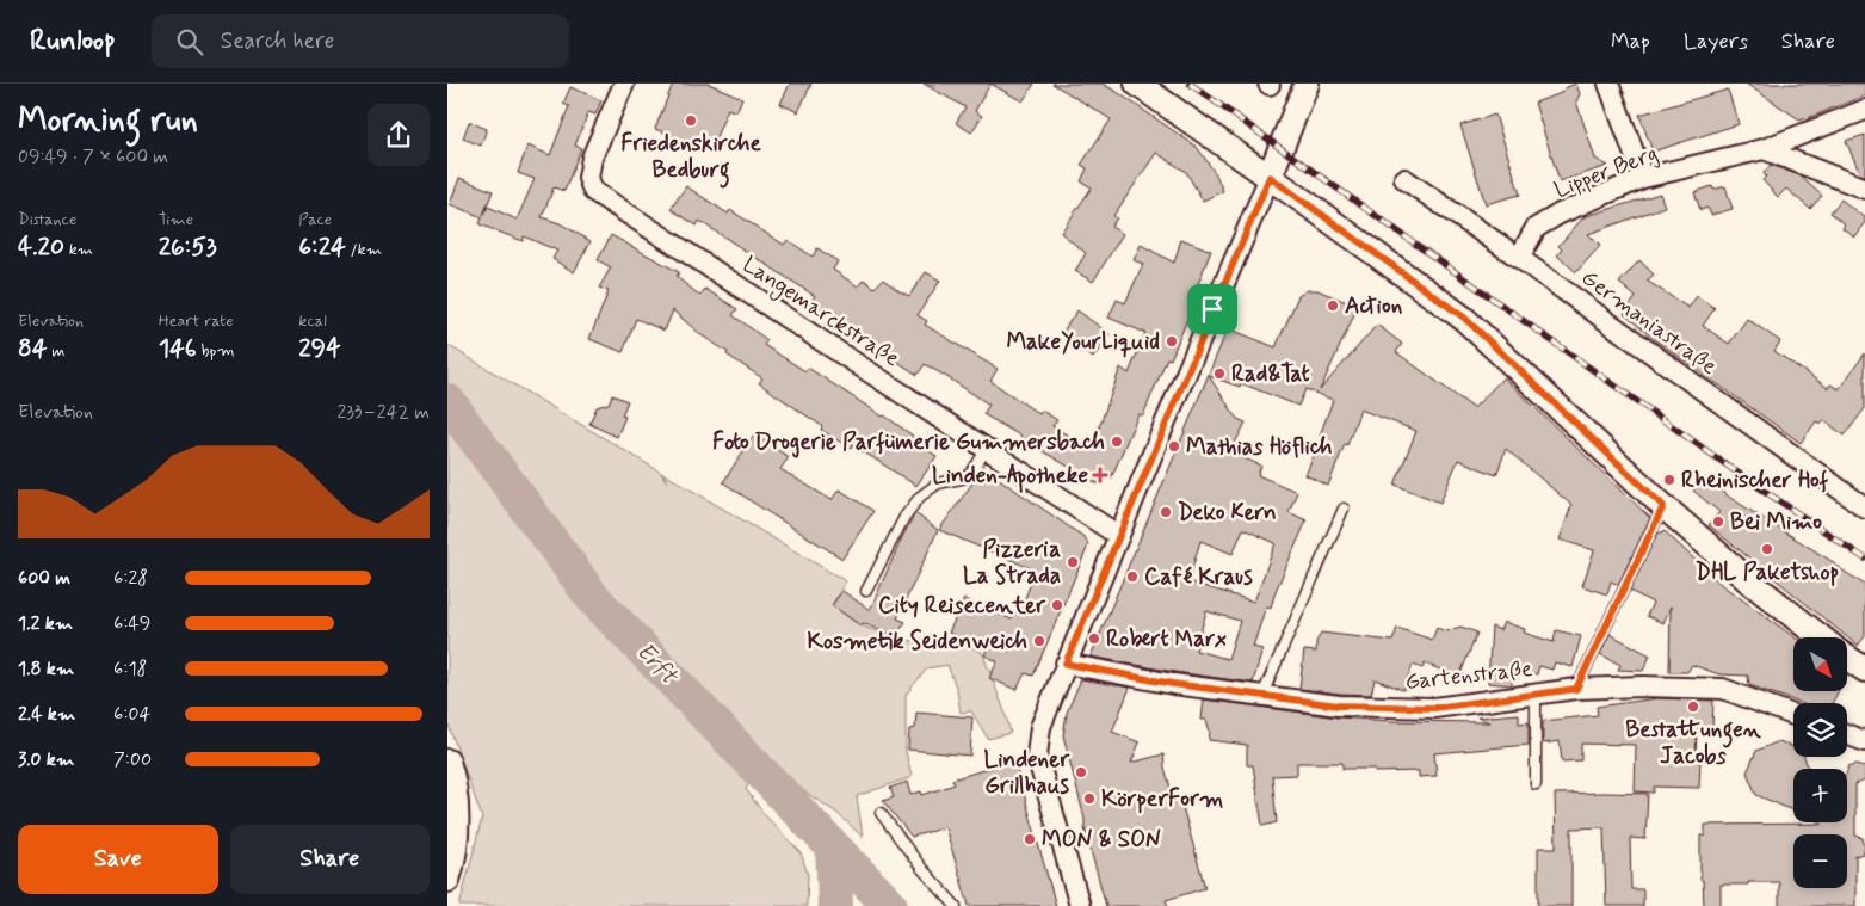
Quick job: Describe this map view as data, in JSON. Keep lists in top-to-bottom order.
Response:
{
  "streets": {
    "street": [
      "Lipper Berg",
      "Langemarckstraße",
      "Germaniastraße",
      "Gartenstraße"
    ]
  },
  "crossings": [
    ["Lipper Berg", "Germaniastraße"]
  ],
  "water": ["Erft"],
  "places": {
    "other": [
      "Friedenskirche Bedburg",
      "Action",
      "MakeYourLiquid",
      "Rad&Tat",
      "Foto Drogerie Parfümerie Gummersbach",
      "Mathias Höflich",
      "Rheinischer Hof",
      "Deko Kern",
      "Bei Mimo",
      "DHL Paketshop",
      "Pizzeria La Strada",
      "Café Kraus",
      "City Reisecenter",
      "Robert Marx",
      "Kosmetik Seidenweich",
      "Bestattungen Jacobs",
      "Lindener Grillhaus",
      "KörperForm",
      "MON & SON"
    ],
    "health": ["Linden-Apotheke"]
  },
  "north": "bottom right",
  "page": {
    "header": "Runloop",
    "search": "Search here",
    "nav": ["Map", "Layers", "Share"],
    "heading": ["Morning run", "09:49 · 7 × 600 m"],
    "stats": [
      ["Distance", "4.20 km"],
      ["Time", "26:53"],
      ["Pace", "6:24 /km"],
      ["Elevation", "84 m"],
      ["Heart rate", "146 bpm"],
      ["kcal", "294"]
    ],
    "chart": ["Elevation", "233–242 m"],
    "list": [
      {
        "name": "600 m",
        "note": "6:28"
      },
      {
        "name": "1.2 km",
        "note": "6:49"
      },
      {
        "name": "1.8 km",
        "note": "6:18"
      },
      {
        "name": "2.4 km",
        "note": "6:04"
      },
      {
        "name": "3.0 km",
        "note": "7:00"
      }
    ],
    "map_buttons": ["+", "−"],
    "buttons": ["Save", "Share"]
  }
}
